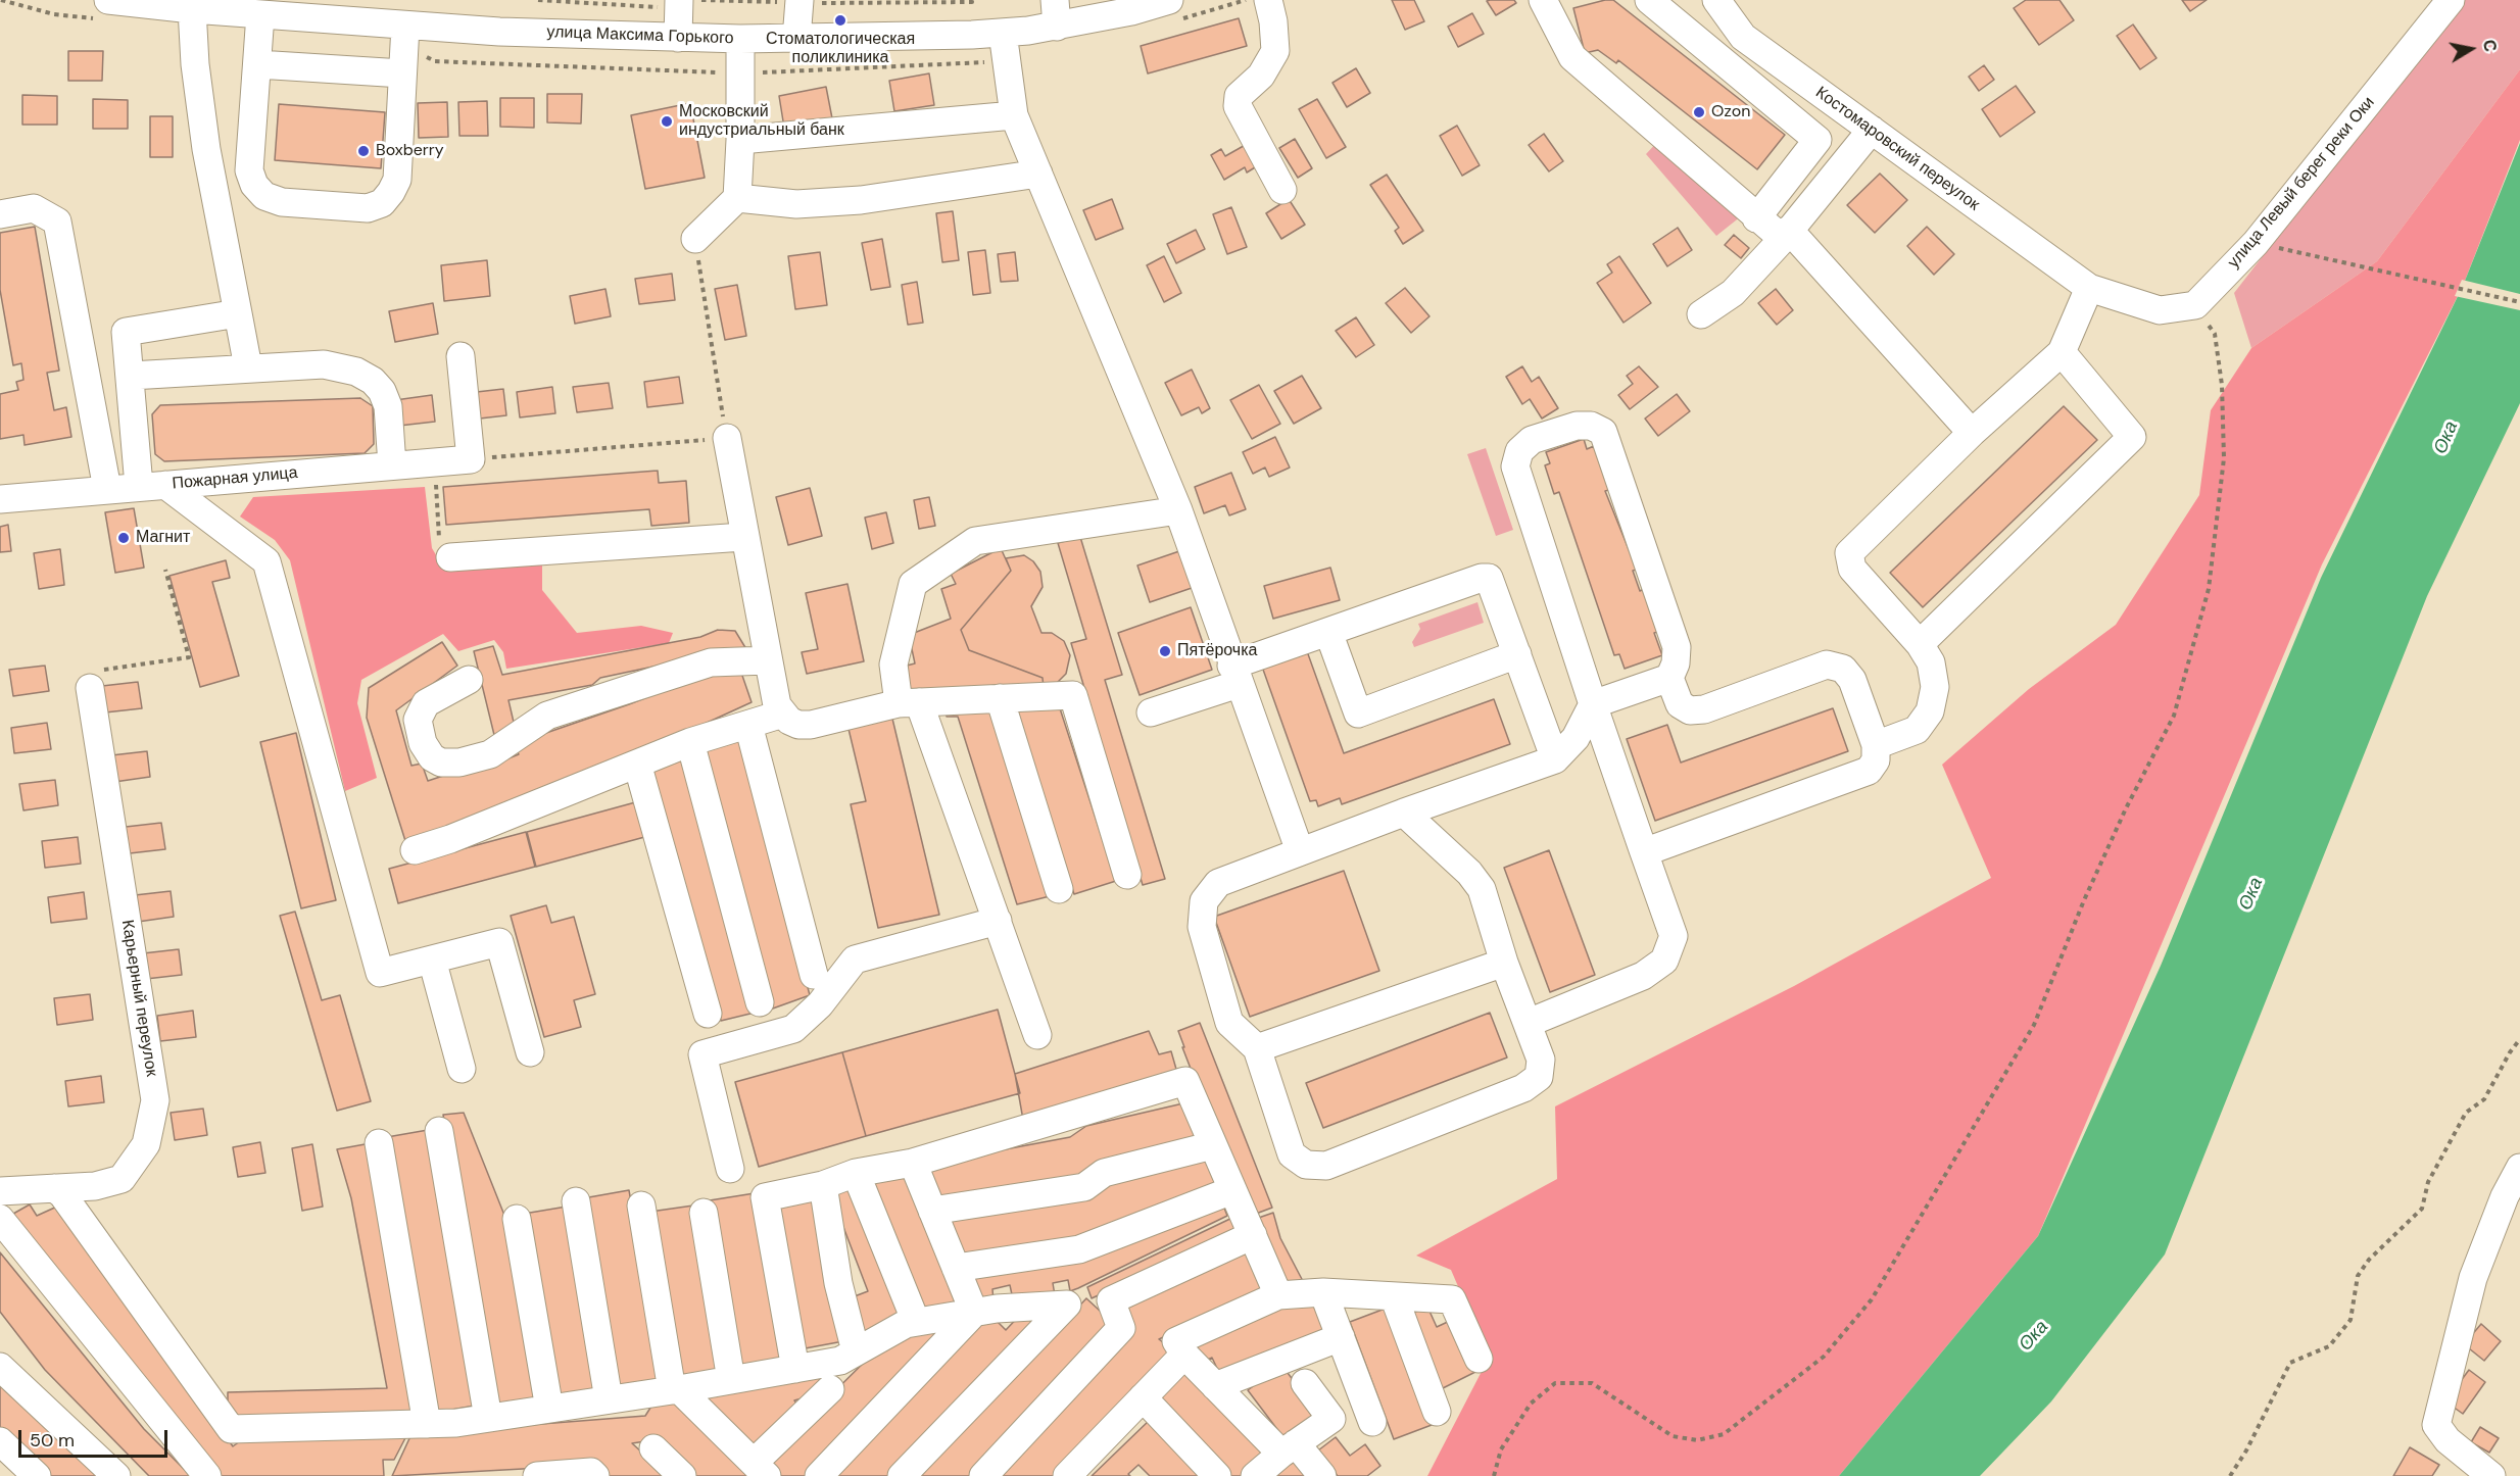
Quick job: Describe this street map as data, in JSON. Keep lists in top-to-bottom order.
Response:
{
  "streets": {
    "street": [
      "улица Максима Горького",
      "Костомаровский переулок",
      "улица Левый берег реки Оки",
      "Пожарная улица",
      "Карьерный переулок"
    ]
  },
  "water": ["Ока"],
  "places": [
    "Стоматологическая поликлиника",
    "Ozon",
    "Московский индустриальный банк",
    "Boxberry",
    "Магнит",
    "Пятёрочка"
  ],
  "scale_bar": "50 m",
  "north": "right"
}
